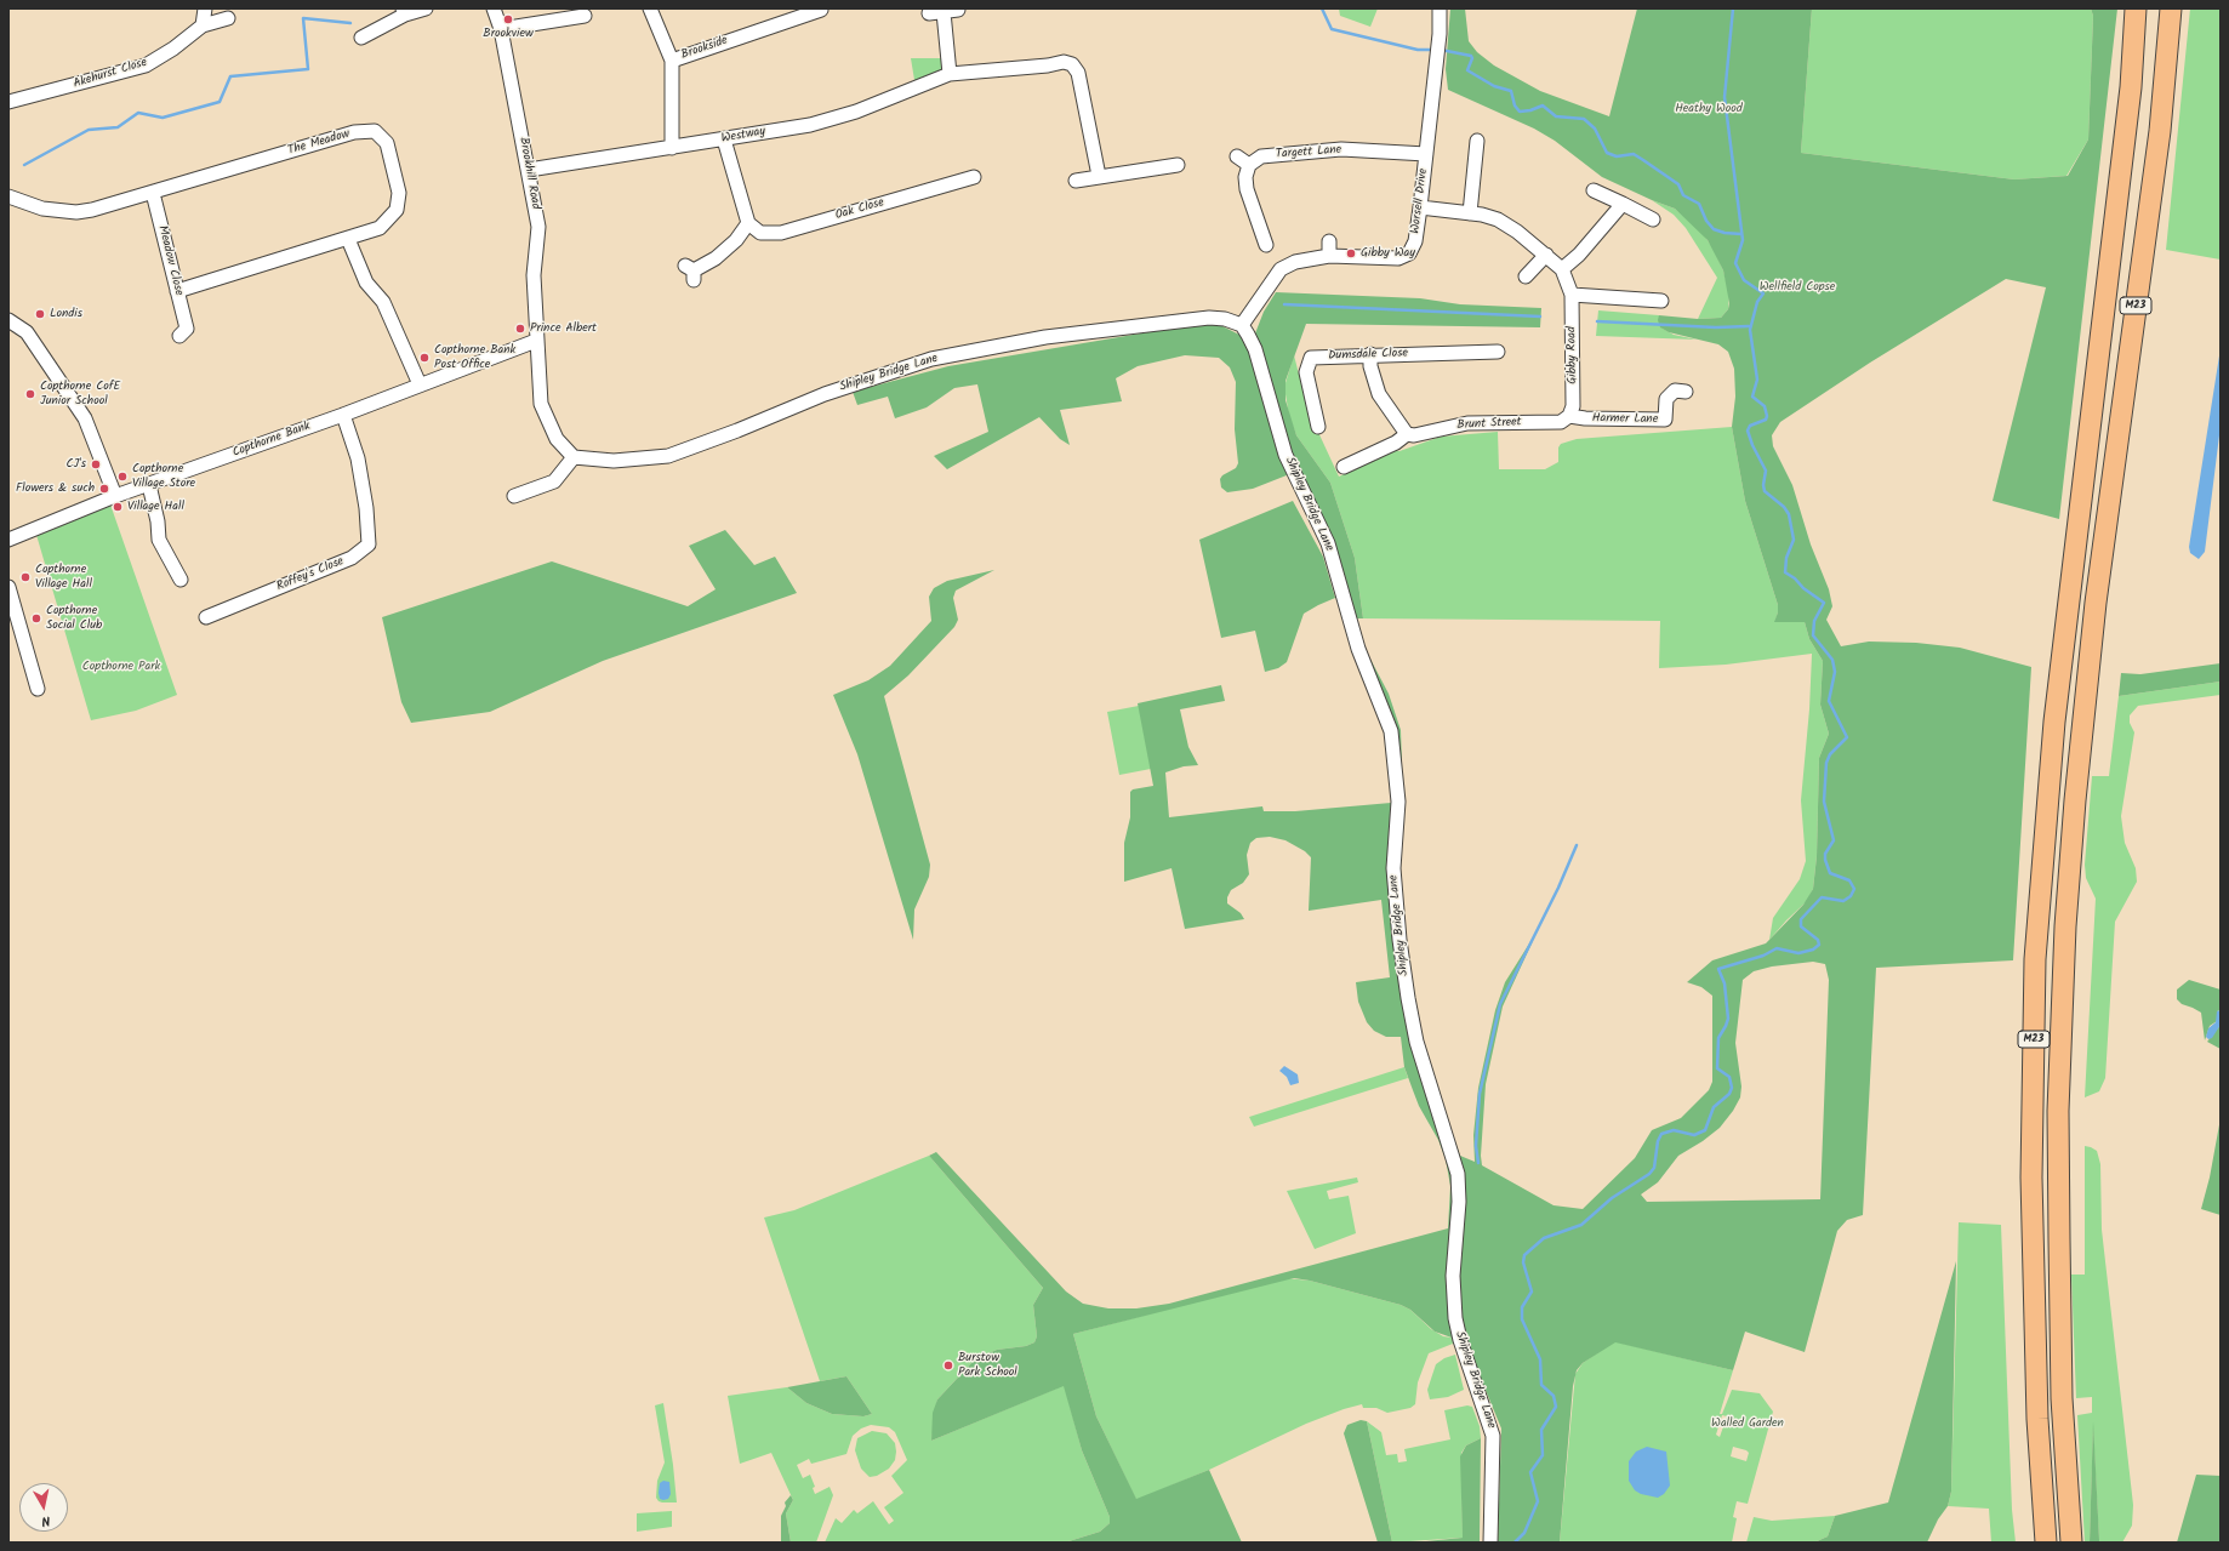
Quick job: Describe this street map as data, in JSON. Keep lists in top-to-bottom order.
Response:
{
  "streets": {
    "highway": ["M23"],
    "street": [
      "Brookside",
      "Akehurst Close",
      "Westway",
      "The Meadow",
      "Targett Lane",
      "Brookhill Road",
      "Worsell Drive",
      "Oak Close",
      "Meadow Close",
      "Dumsdale Close",
      "Gibby Road",
      "Shipley Bridge Lane",
      "Harmer Lane",
      "Brunt Street",
      "Copthorne Bank",
      "Roffey's Close"
    ]
  },
  "crossings": [
    ["Brookside", "Westway"],
    ["Westway", "Brookhill Road"],
    ["The Meadow", "Meadow Close"],
    ["Targett Lane", "Worsell Drive"],
    ["Brookhill Road", "Copthorne Bank"],
    ["Worsell Drive", "Gibby Road"],
    ["Worsell Drive", "Shipley Bridge Lane"],
    ["Gibby Road", "Harmer Lane"],
    ["Gibby Road", "Brunt Street"],
    ["Harmer Lane", "Brunt Street"],
    ["Copthorne Bank", "Roffey's Close"]
  ],
  "parks": [
    "Heathy Wood",
    "Wellfield Copse",
    "Copthorne Park",
    "Walled Garden"
  ],
  "places": [
    "Brookview",
    "Gibby Way",
    "Londis",
    "Prince Albert",
    "Copthorne Bank Post Office",
    "Copthorne CofE Junior School",
    "CJ's",
    "Copthorne Village Store",
    "Flowers & such",
    "Village Hall",
    "Copthorne Village Hall",
    "Copthorne Social Club",
    "Burstow Park School"
  ],
  "north": "bottom"
}
